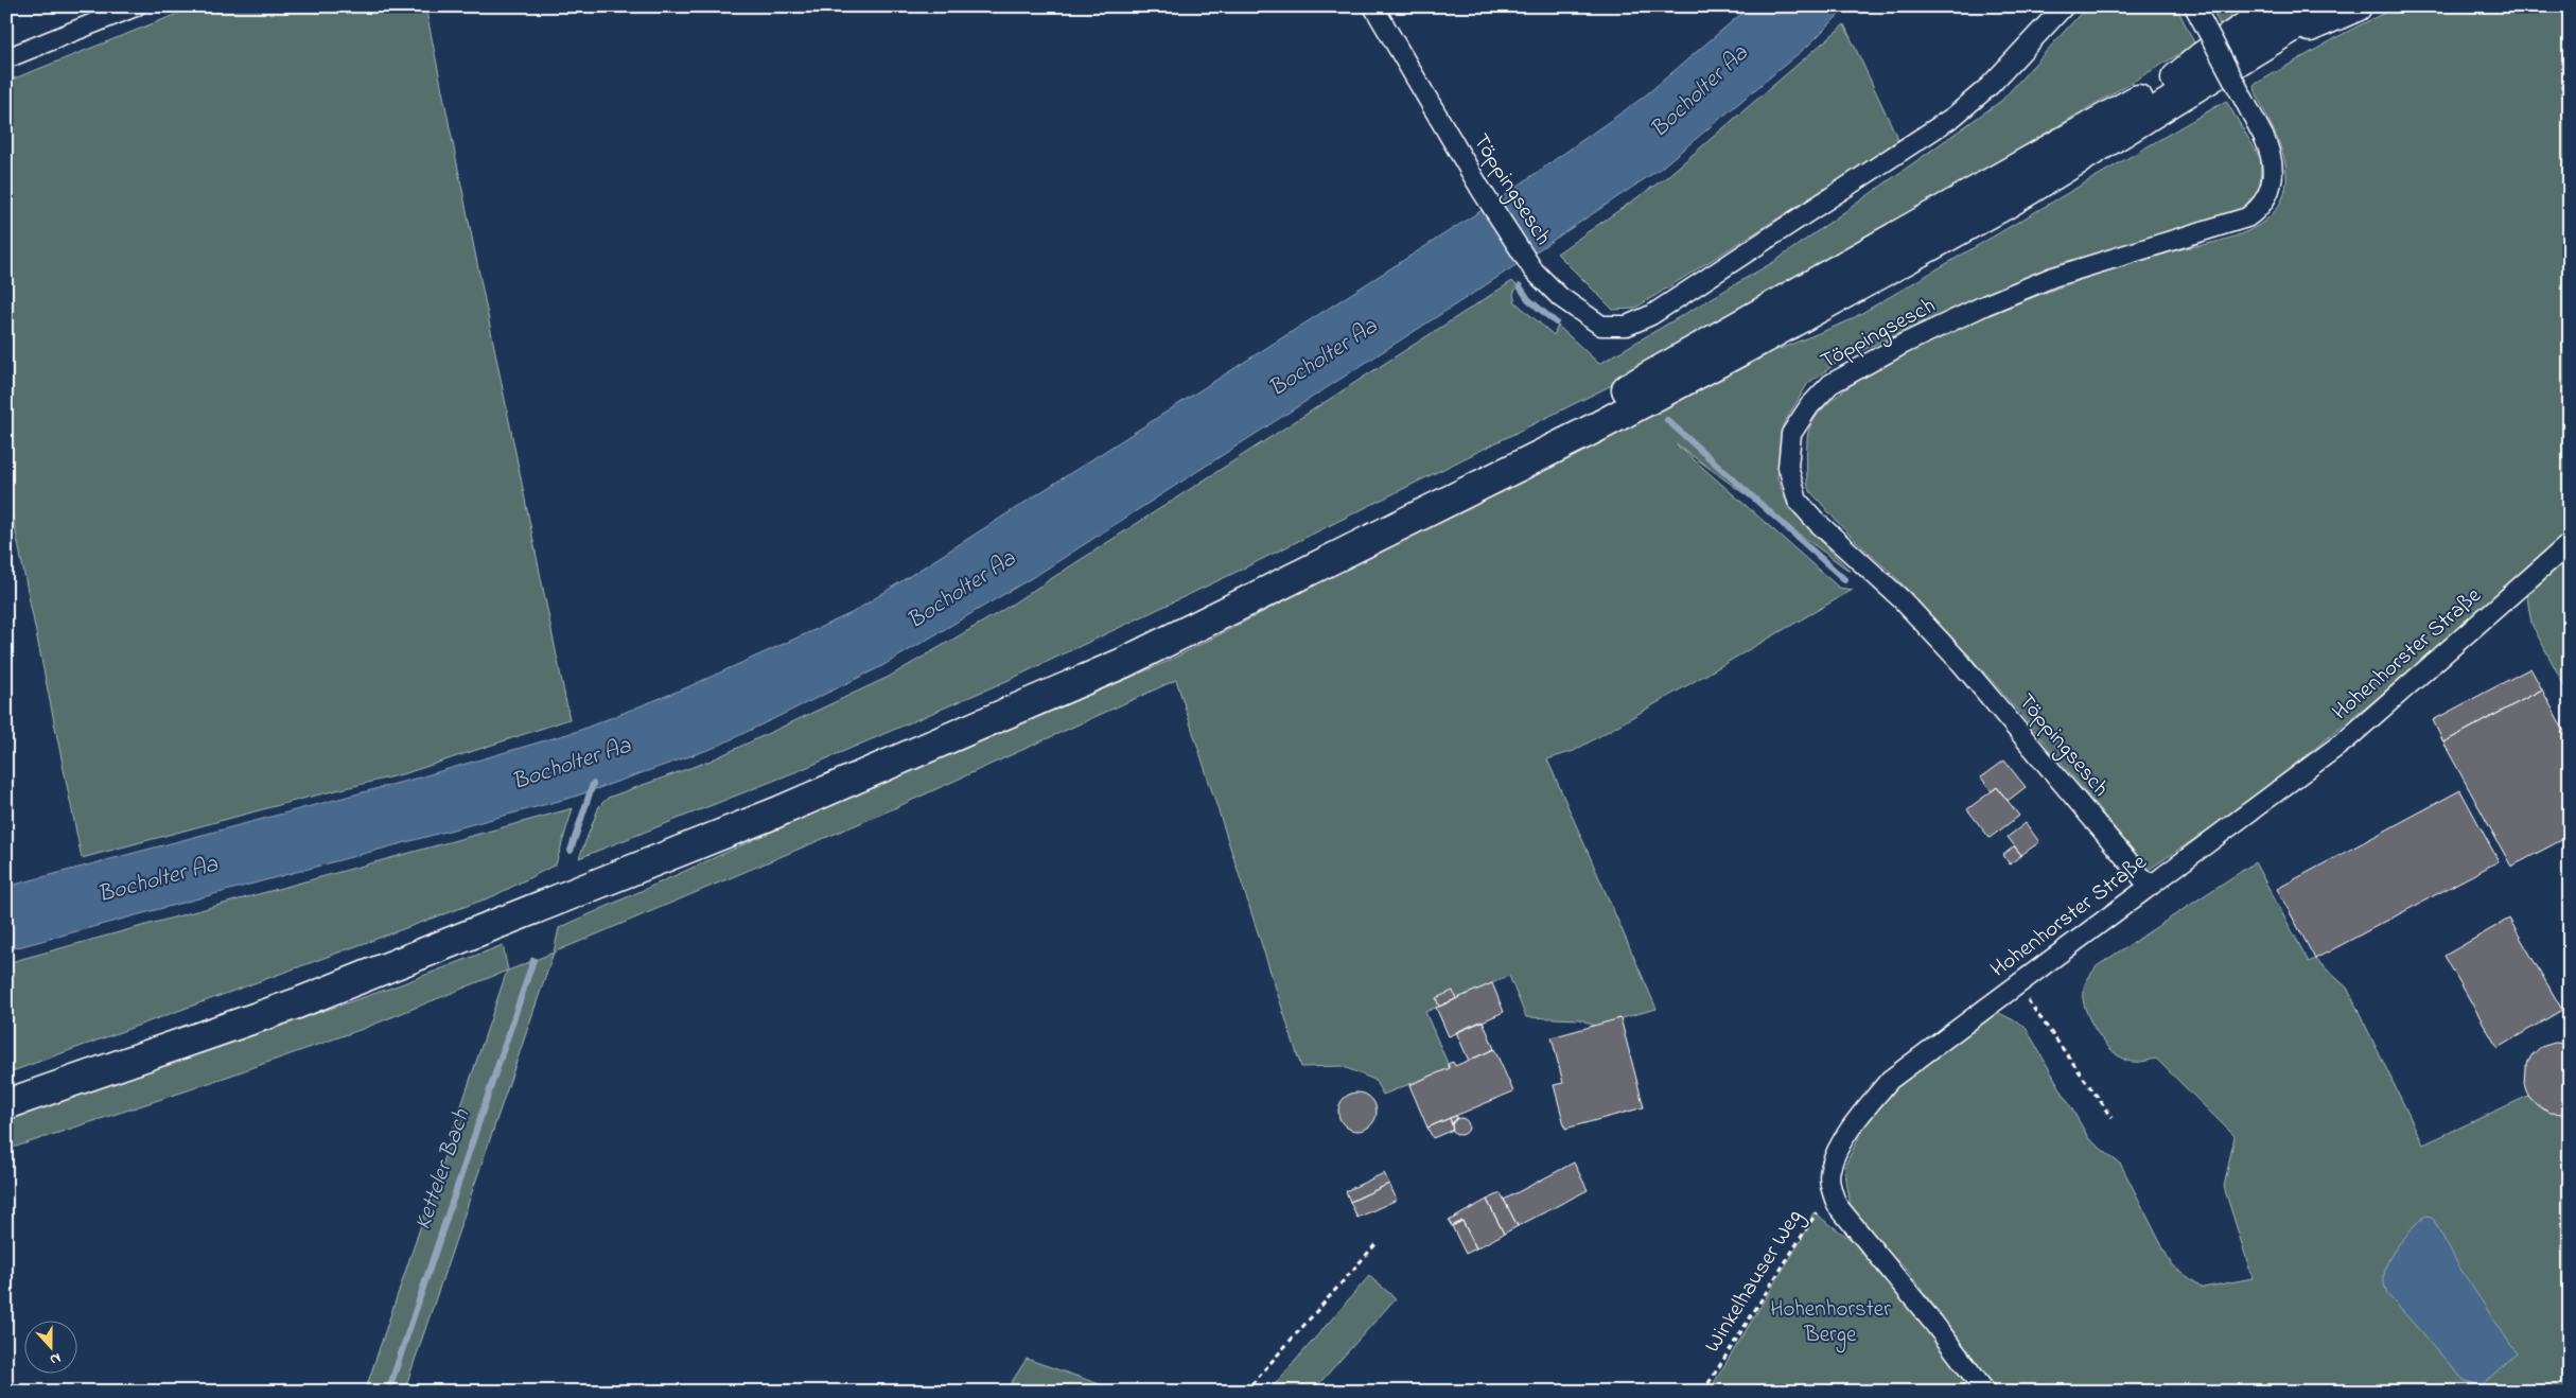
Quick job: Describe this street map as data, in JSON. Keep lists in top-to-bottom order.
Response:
{
  "streets": {
    "street": ["Töppingsesch", "Hohenhorster Straße"],
    "path": ["Winkelhauser Weg"]
  },
  "crossings": [
    ["Töppingsesch", "Hohenhorster Straße"],
    ["Hohenhorster Straße", "Winkelhauser Weg"]
  ],
  "water": ["Bocholter Aa", "Ketteler Bach"],
  "parks": ["Hohenhorster Berge"],
  "north": "bottom"
}
